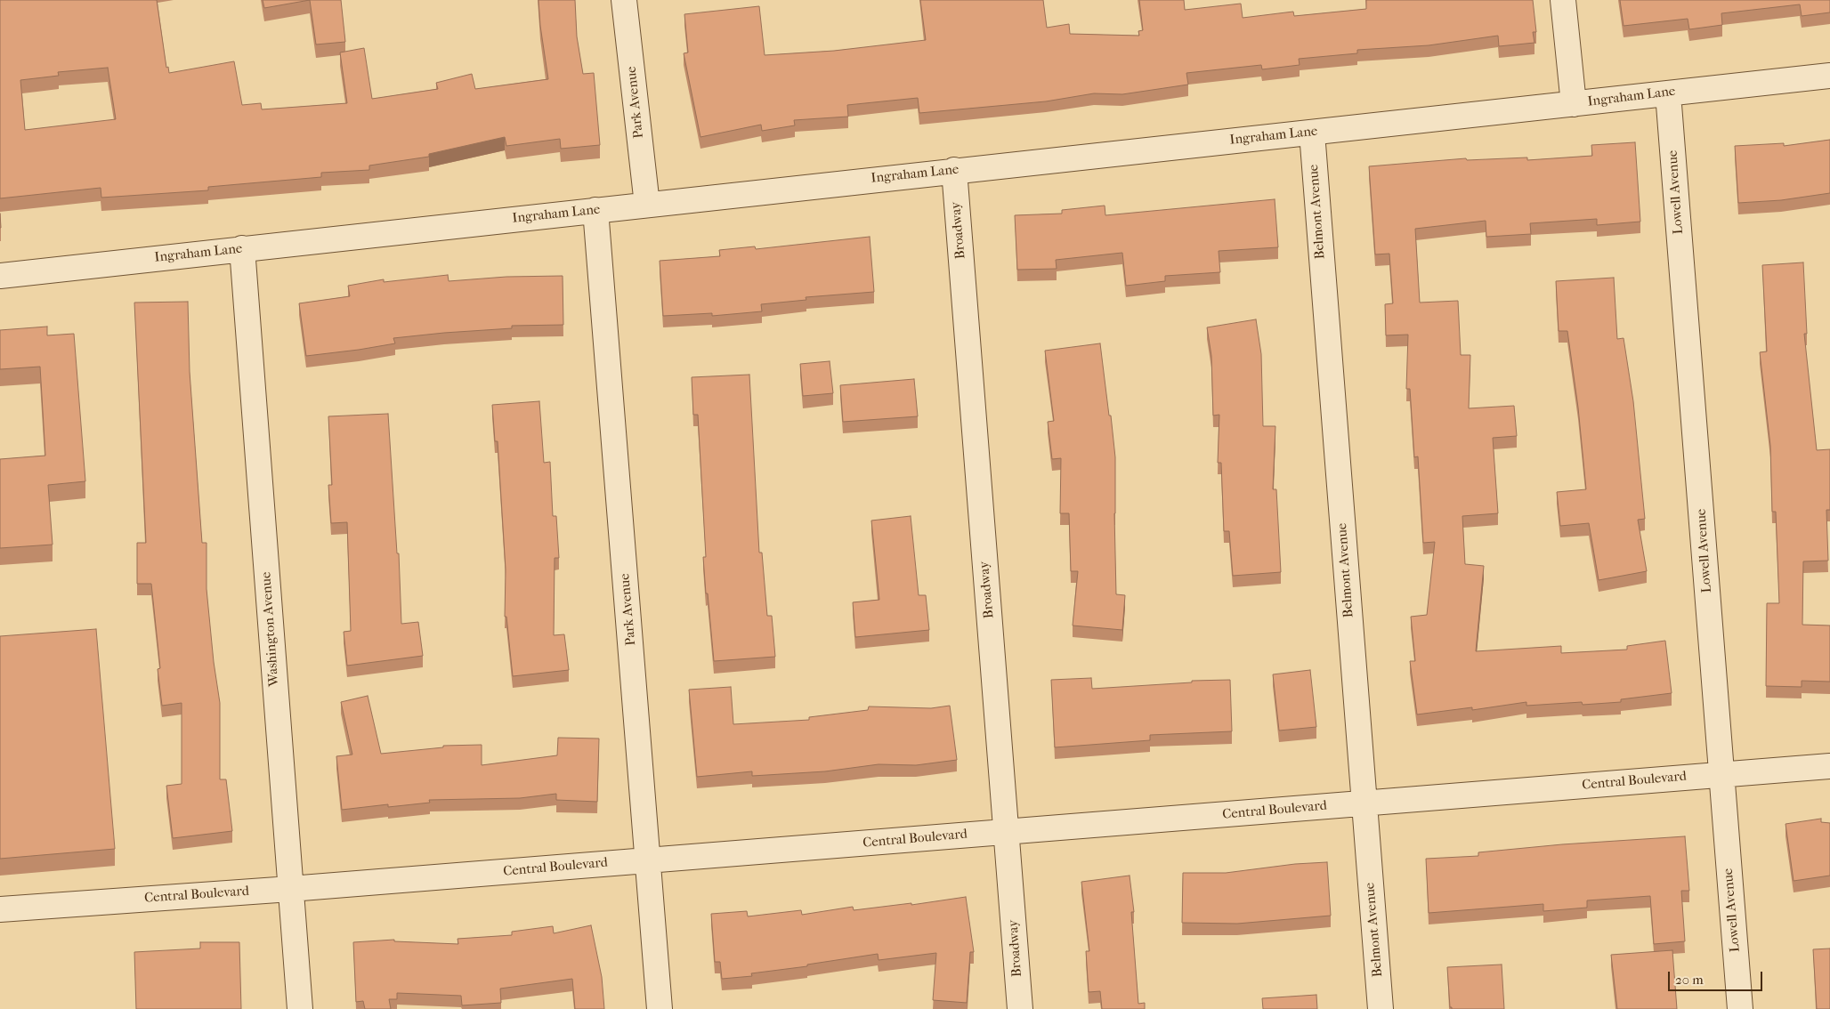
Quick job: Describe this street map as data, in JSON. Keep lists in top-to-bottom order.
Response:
{
  "streets": {
    "street": [
      "Ingraham Lane",
      "Park Avenue",
      "Lowell Avenue",
      "Belmont Avenue",
      "Broadway",
      "Washington Avenue",
      "Central Boulevard"
    ]
  },
  "crossings": [
    ["Ingraham Lane", "Park Avenue"],
    ["Ingraham Lane", "Lowell Avenue"],
    ["Ingraham Lane", "Belmont Avenue"],
    ["Ingraham Lane", "Broadway"],
    ["Ingraham Lane", "Washington Avenue"],
    ["Park Avenue", "Central Boulevard"],
    ["Lowell Avenue", "Central Boulevard"],
    ["Belmont Avenue", "Central Boulevard"],
    ["Broadway", "Central Boulevard"],
    ["Washington Avenue", "Central Boulevard"]
  ],
  "scale_bar": "20 m"
}
